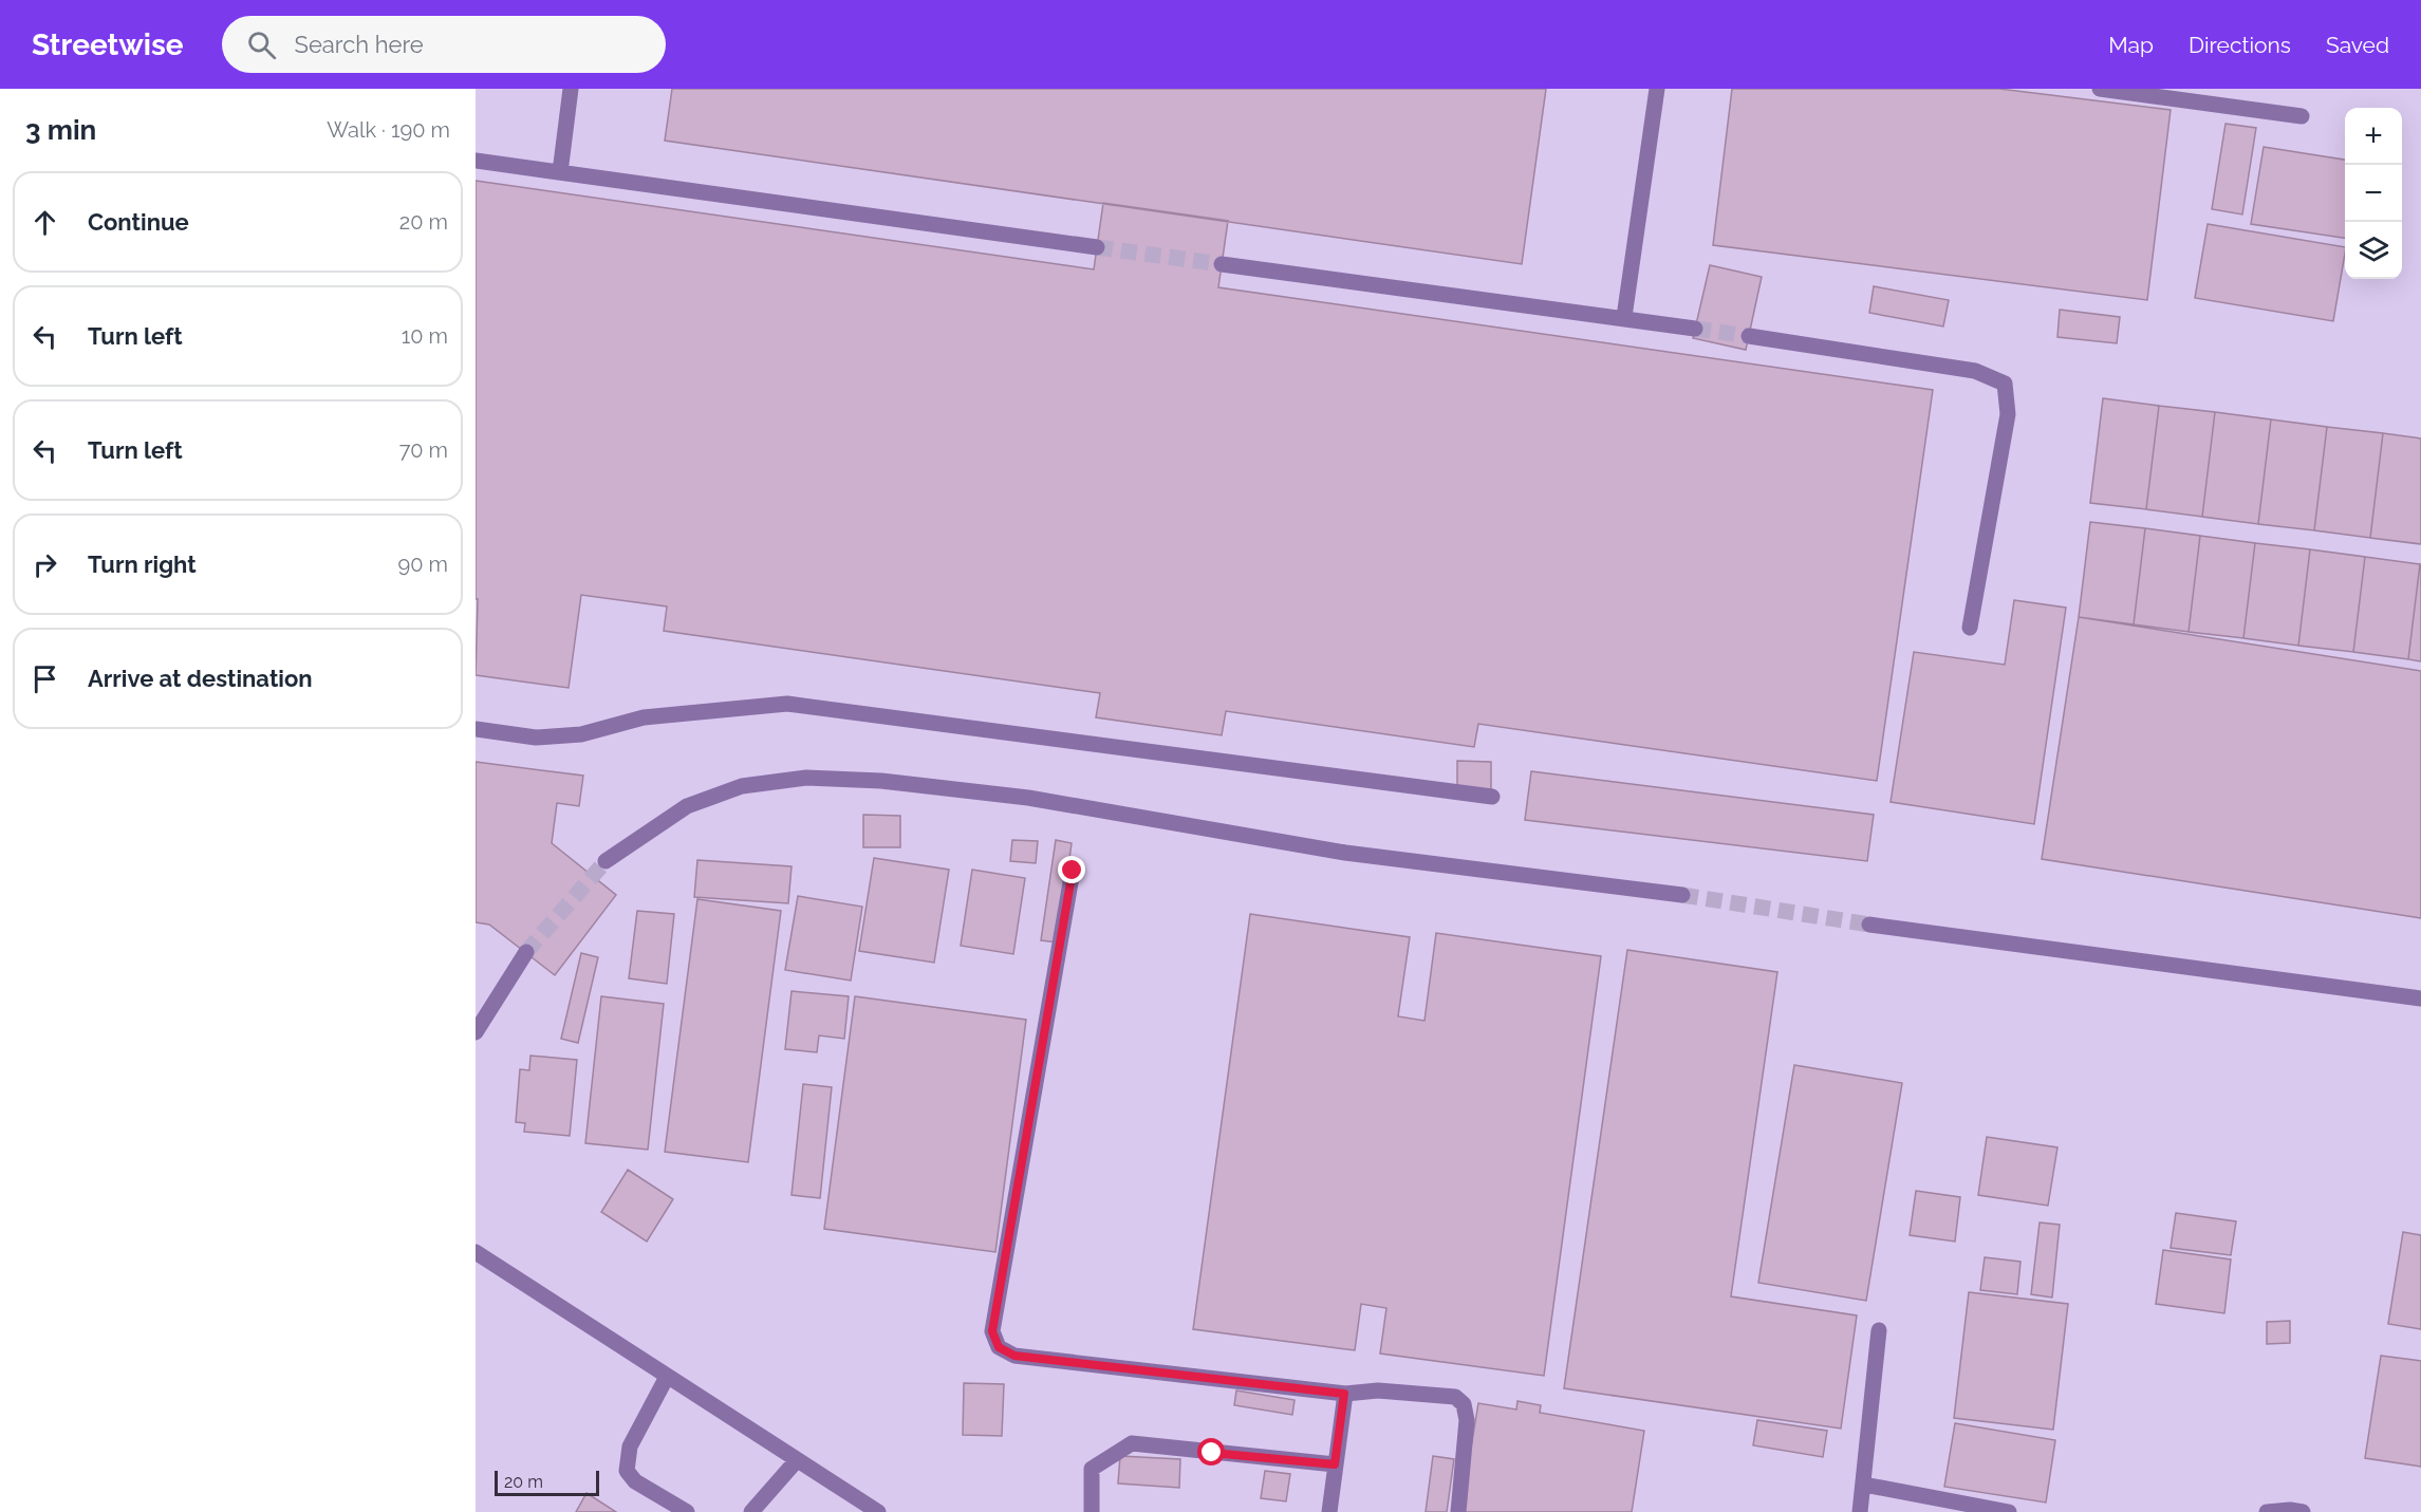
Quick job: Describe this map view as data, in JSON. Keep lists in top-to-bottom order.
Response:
{
  "scale_bar": "20 m",
  "page": {
    "header": "Streetwise",
    "search": "Search here",
    "nav": ["Map", "Directions", "Saved"],
    "heading": ["3 min", "Walk · 190 m"],
    "map_buttons": ["+", "−"],
    "list": [
      ["Continue", "20 m"],
      ["Turn left", "10 m"],
      ["Turn left", "70 m"],
      ["Turn right", "90 m"],
      "Arrive at destination"
    ],
    "scale": "20 m"
  }
}
